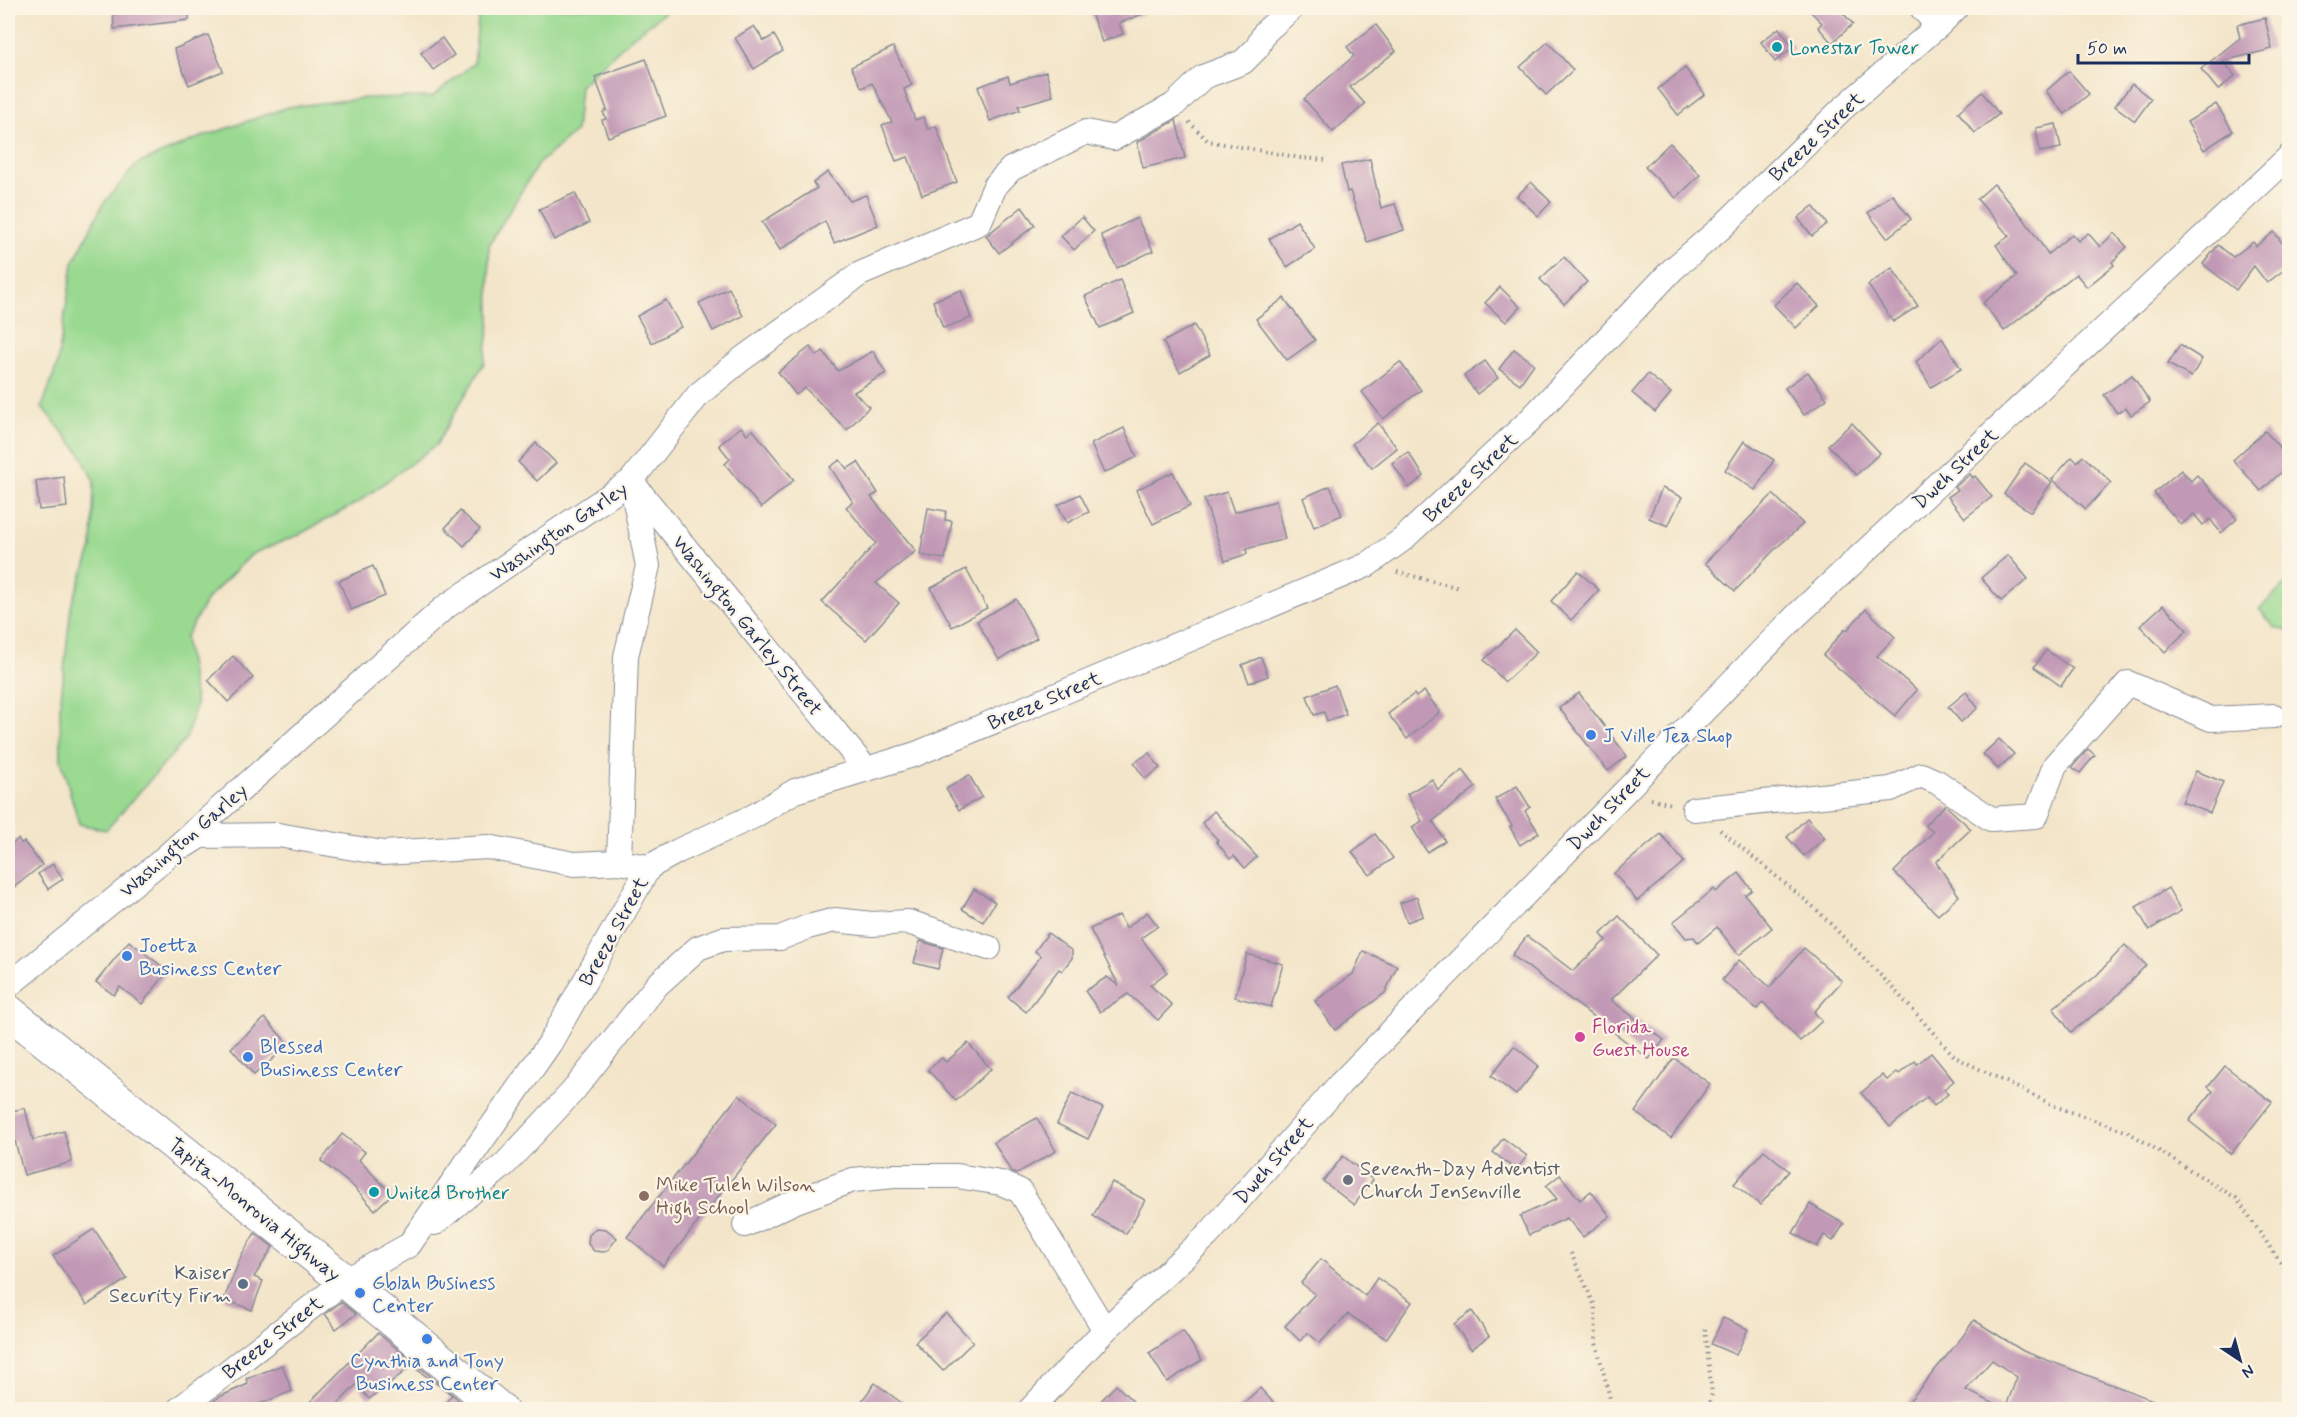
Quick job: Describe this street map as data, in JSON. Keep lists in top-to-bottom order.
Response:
{
  "streets": {
    "highway": ["Tapita-Monrovia Highway"],
    "street": [
      "Breeze Street",
      "Dweh Street",
      "Washington Garley",
      "Washington Garley Street"
    ]
  },
  "crossings": [
    ["Breeze Street", "Washington Garley Street"],
    ["Breeze Street", "Tapita-Monrovia Highway"],
    ["Washington Garley", "Washington Garley Street"]
  ],
  "places": [
    "Lonestar Tower",
    "J Ville Tea Shop",
    "Joetta Business Center",
    "Florida Guest House",
    "Blessed Business Center",
    "Seventh-Day Adventist Church Jensenville",
    "United Brother",
    "Mike Tuleh Wilson High School",
    "Kaiser Security Firm",
    "Gblah Business Center",
    "Cynthia and Tony Business Center"
  ],
  "scale_bar": "50 m",
  "north": "bottom right"
}
